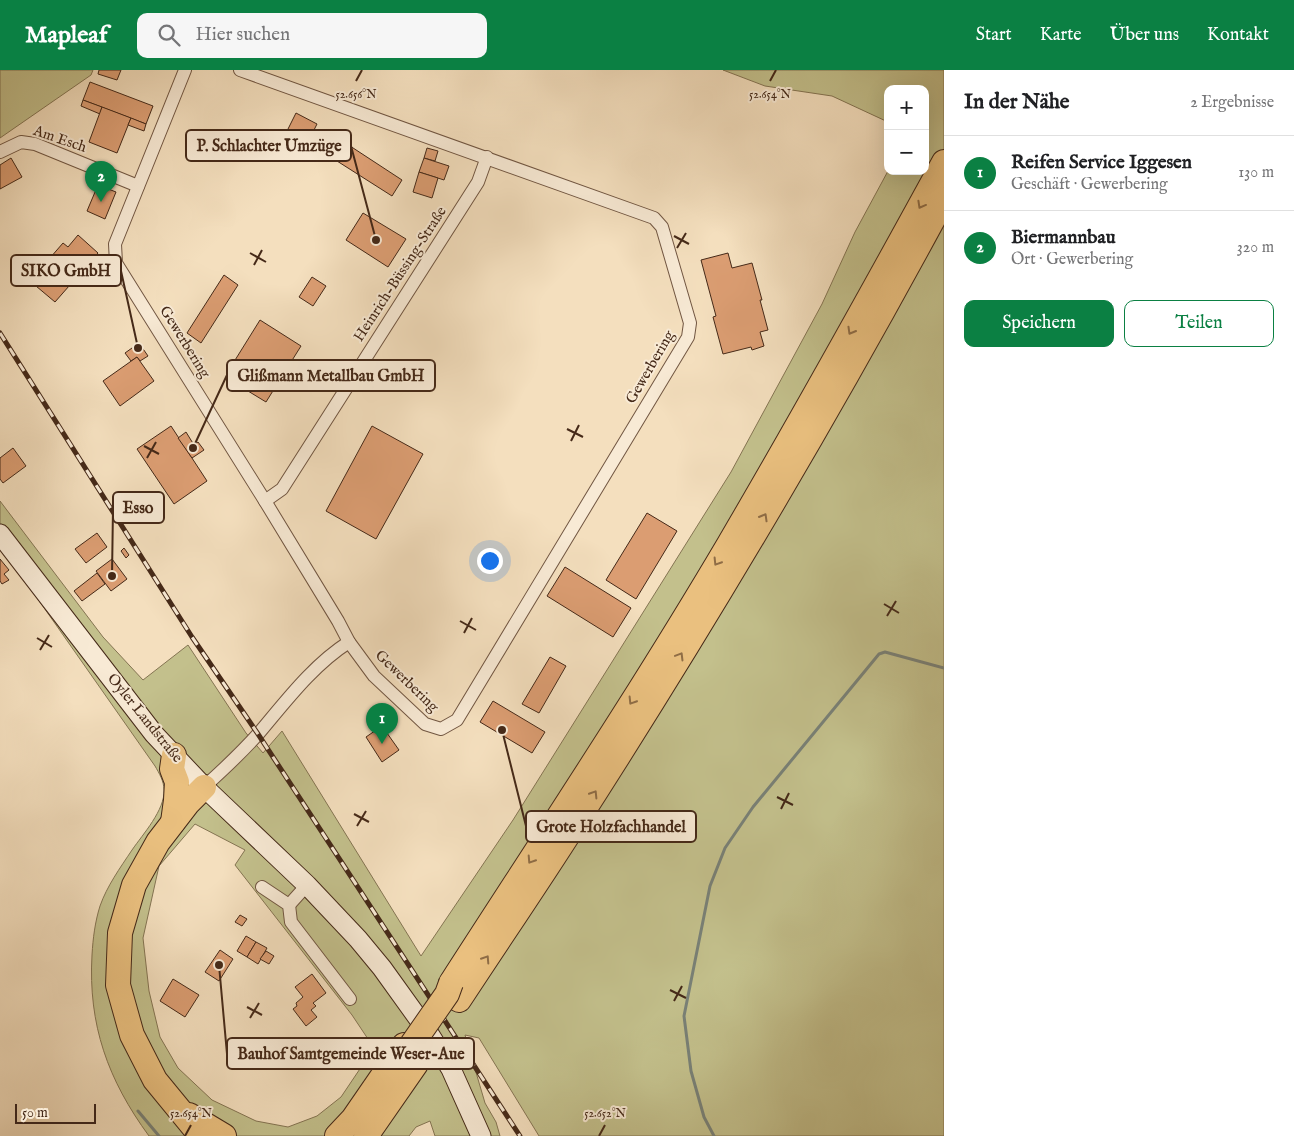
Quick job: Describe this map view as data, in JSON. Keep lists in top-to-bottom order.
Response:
{
  "streets": {
    "main road": ["Oyler Landstraße"],
    "street": ["Am Esch", "Heinrich-Büssing-Straße", "Gewerbering"]
  },
  "crossings": [
    ["Am Esch", "Gewerbering"],
    ["Heinrich-Büssing-Straße", "Gewerbering"]
  ],
  "places": [
    "P. Schlachter Umzüge",
    "SIKO GmbH",
    "Glißmann Metallbau GmbH",
    "Esso",
    "Grote Holzfachhandel",
    "Bauhof Samtgemeinde Weser-Aue"
  ],
  "scale_bar": "50 m",
  "page": {
    "header": "Mapleaf",
    "search": "Hier suchen",
    "nav": [
      "Start",
      "Karte",
      "Über uns",
      "Kontakt"
    ],
    "heading": ["In der Nähe", "2 Ergebnisse"],
    "map_buttons": ["+", "−"],
    "list": [
      {
        "mark": "1",
        "name": "Reifen Service Iggesen",
        "note": "Geschäft · Gewerbering",
        "value": "130 m"
      },
      {
        "mark": "2",
        "name": "Biermannbau",
        "note": "Ort · Gewerbering",
        "value": "320 m"
      }
    ],
    "pins": ["2", "1"],
    "buttons": ["Speichern", "Teilen"],
    "scale": "50 m"
  },
  "coordinates": ["52.656°N", "52.654°N", "52.652°N"]
}
